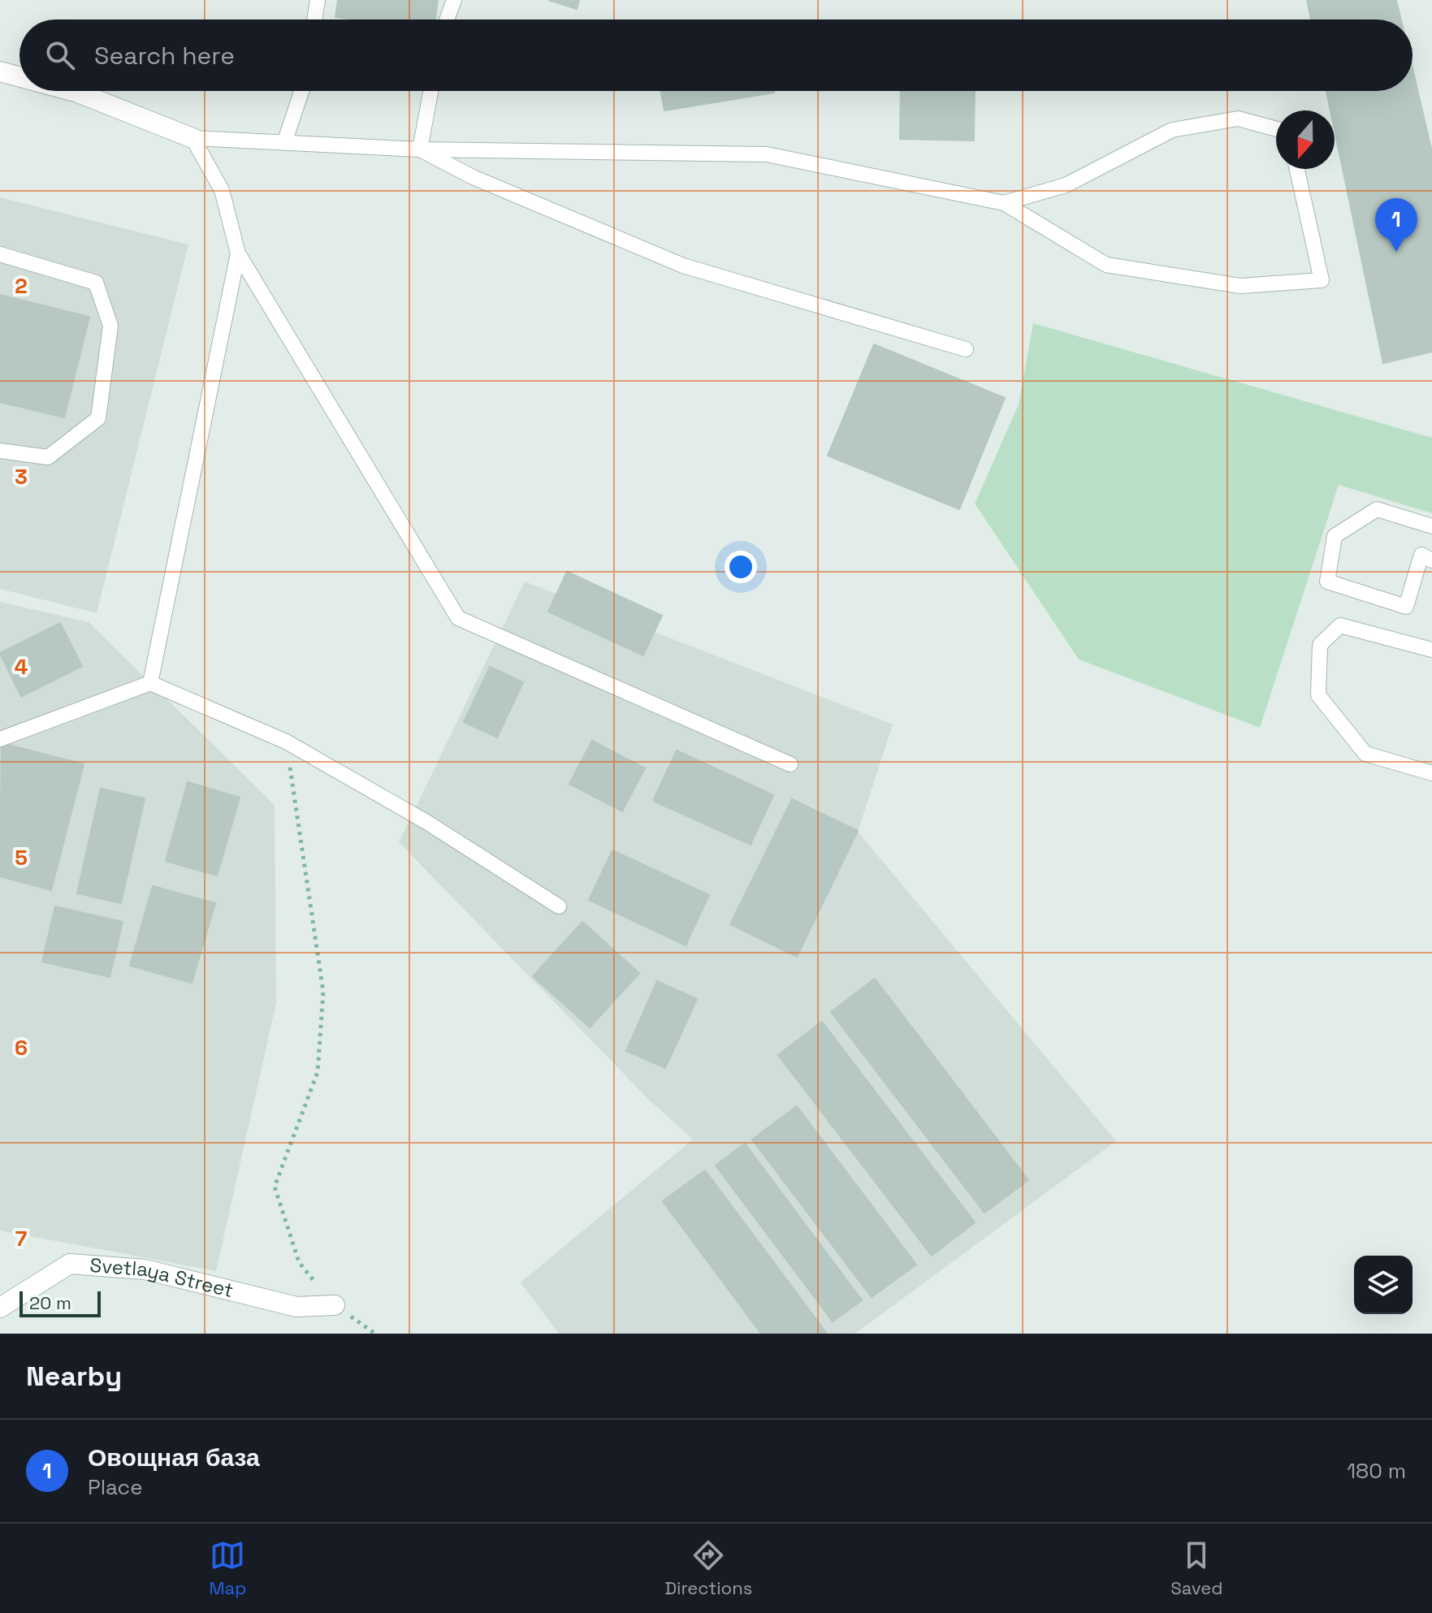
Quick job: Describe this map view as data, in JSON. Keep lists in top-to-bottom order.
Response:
{
  "streets": {
    "street": ["Svetlaya Street"]
  },
  "scale_bar": "20 m",
  "north": "bottom",
  "page": {
    "search": "Search here",
    "pins": "1",
    "scale": "20 m",
    "heading": "Nearby",
    "list": [
      {
        "mark": "1",
        "name": "Овощная база",
        "note": "Place",
        "value": "180 m"
      }
    ],
    "nav": ["Map", "Directions", "Saved"]
  },
  "grid": {
    "rows": [
      "2",
      "3",
      "4",
      "5",
      "6",
      "7"
    ]
  }
}
